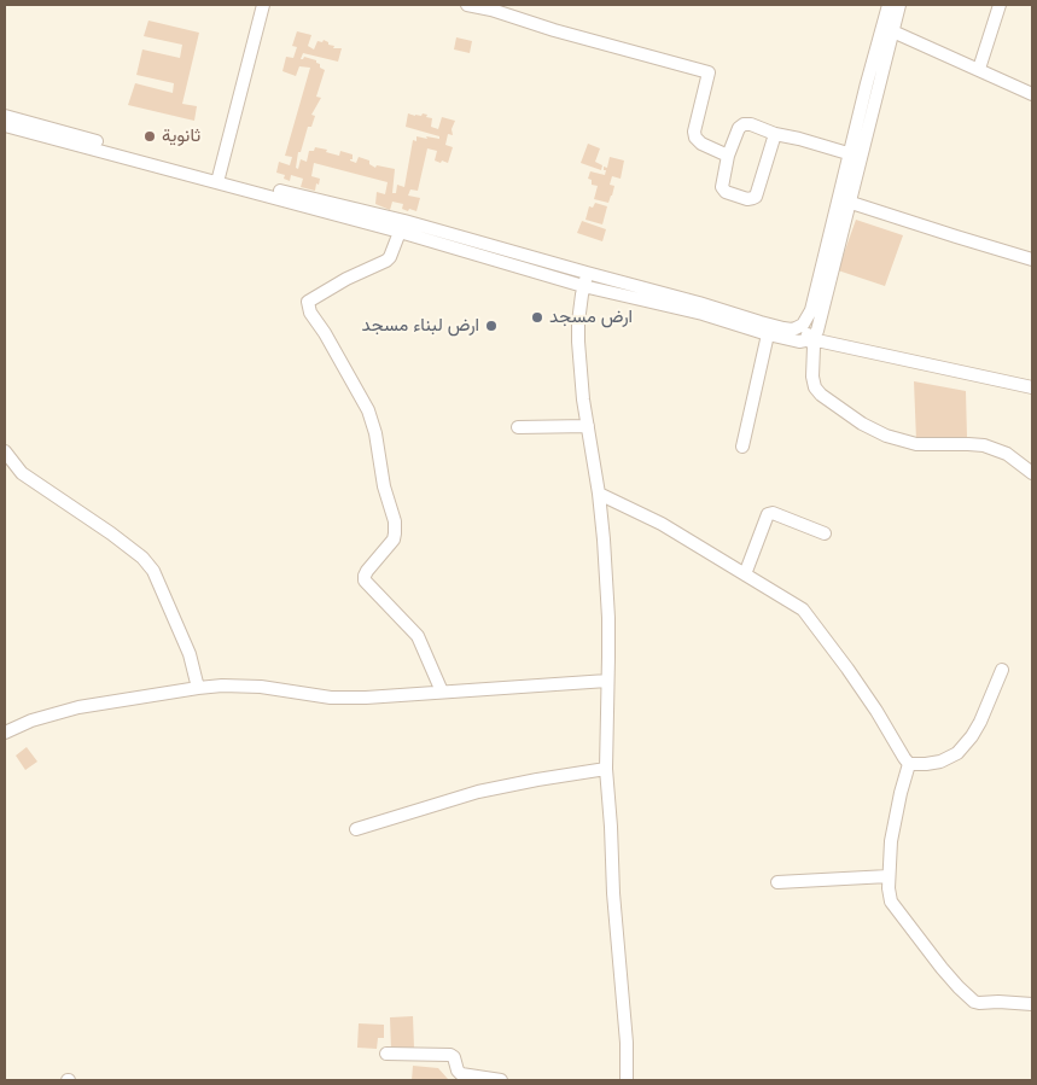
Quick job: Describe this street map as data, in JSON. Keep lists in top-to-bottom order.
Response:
{
  "places": ["ثانوية", "ارض مسجد", "ارض لبناء مسجد"]
}
